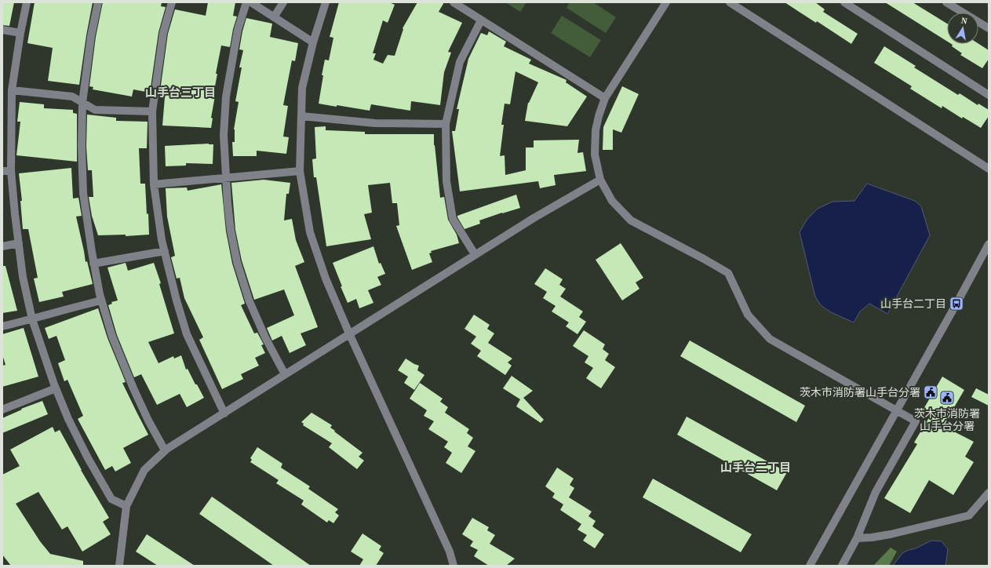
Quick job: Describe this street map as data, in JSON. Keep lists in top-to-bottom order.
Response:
{
  "districts": ["山手台三丁目", "山手台二丁目"],
  "places": {
    "bus stop": ["山手台二丁目"],
    "public building": ["茨木市消防署山手台分署", "茨木市消防署 山手台分署"]
  },
  "north": "top"
}
